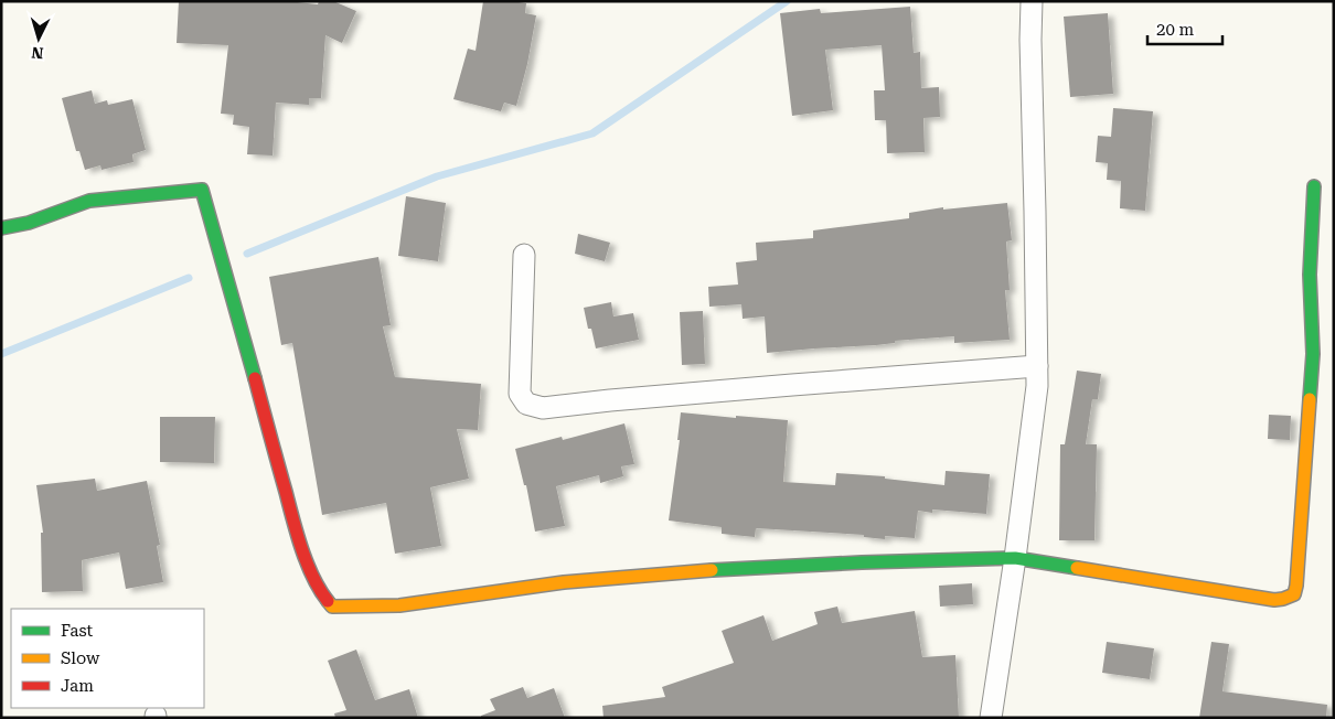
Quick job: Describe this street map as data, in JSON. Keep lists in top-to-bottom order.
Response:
{
  "legend": ["Fast", "Slow", "Jam"],
  "scale_bar": "20 m",
  "north": "bottom"
}
